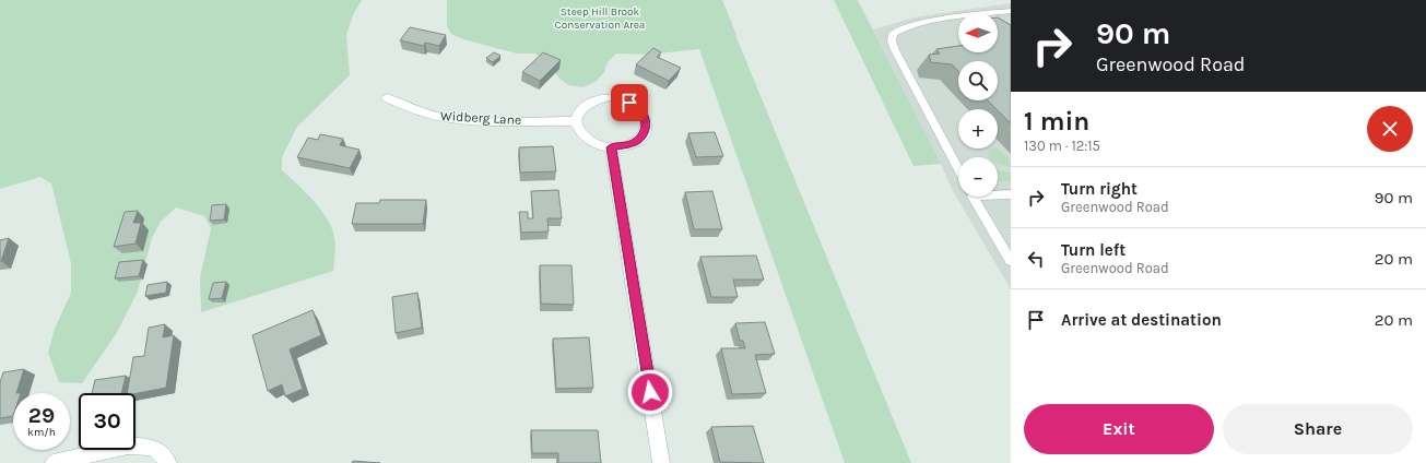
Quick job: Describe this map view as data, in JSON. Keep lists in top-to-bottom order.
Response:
{
  "streets": {
    "street": ["Widberg Lane"]
  },
  "parks": ["Steep Hill Brook Conservation Area"],
  "north": "left",
  "page": {
    "turn": ["90 m", "Greenwood Road"],
    "map_buttons": ["+", "−"],
    "heading": ["1 min", "130 m · 12:15"],
    "list": [
      {
        "name": "Turn right",
        "note": "Greenwood Road",
        "value": "90 m"
      },
      {
        "name": "Turn left",
        "note": "Greenwood Road",
        "value": "20 m"
      },
      {
        "name": "Arrive at destination",
        "value": "20 m"
      }
    ],
    "speed": "29 km/h",
    "limit": "30",
    "buttons": ["Exit", "Share"]
  }
}
